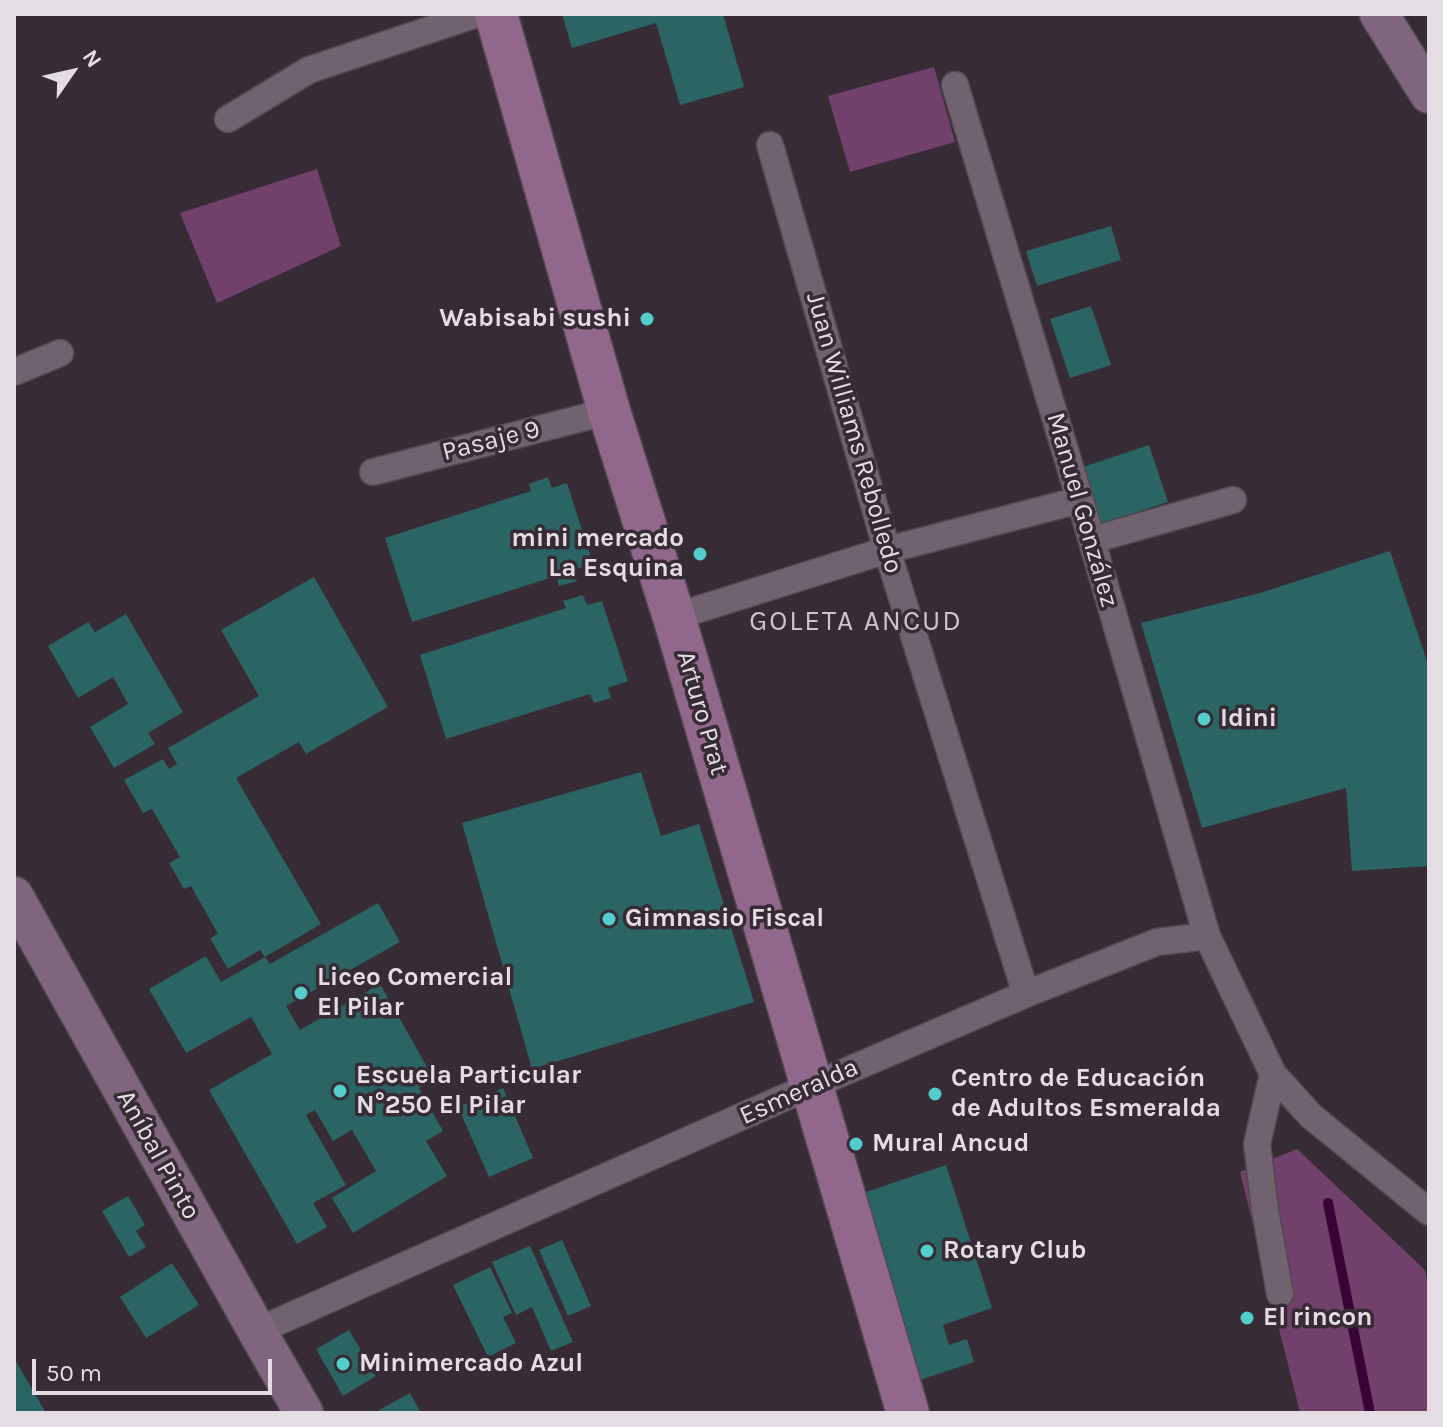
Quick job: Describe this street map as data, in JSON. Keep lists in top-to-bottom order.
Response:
{
  "streets": {
    "main road": ["Arturo Prat"],
    "street": [
      "Juan Williams Rebolledo",
      "Pasaje 9",
      "Manuel González",
      "Esmeralda",
      "Aníbal Pinto"
    ]
  },
  "crossings": [
    ["Juan Williams Rebolledo", "Esmeralda"],
    ["Pasaje 9", "Arturo Prat"],
    ["Manuel González", "Esmeralda"],
    ["Arturo Prat", "Esmeralda"],
    ["Esmeralda", "Aníbal Pinto"]
  ],
  "districts": ["GOLETA ANCUD"],
  "places": [
    "Wabisabi sushi",
    "mini mercado La Esquina",
    "Idini",
    "Gimnasio Fiscal",
    "Liceo Comercial El Pilar",
    "Escuela Particular N°250 El Pilar",
    "Centro de Educación de Adultos Esmeralda",
    "Mural Ancud",
    "Rotary Club",
    "El rincon",
    "Minimercado Azul"
  ],
  "scale_bar": "50 m",
  "north": "top right"
}
